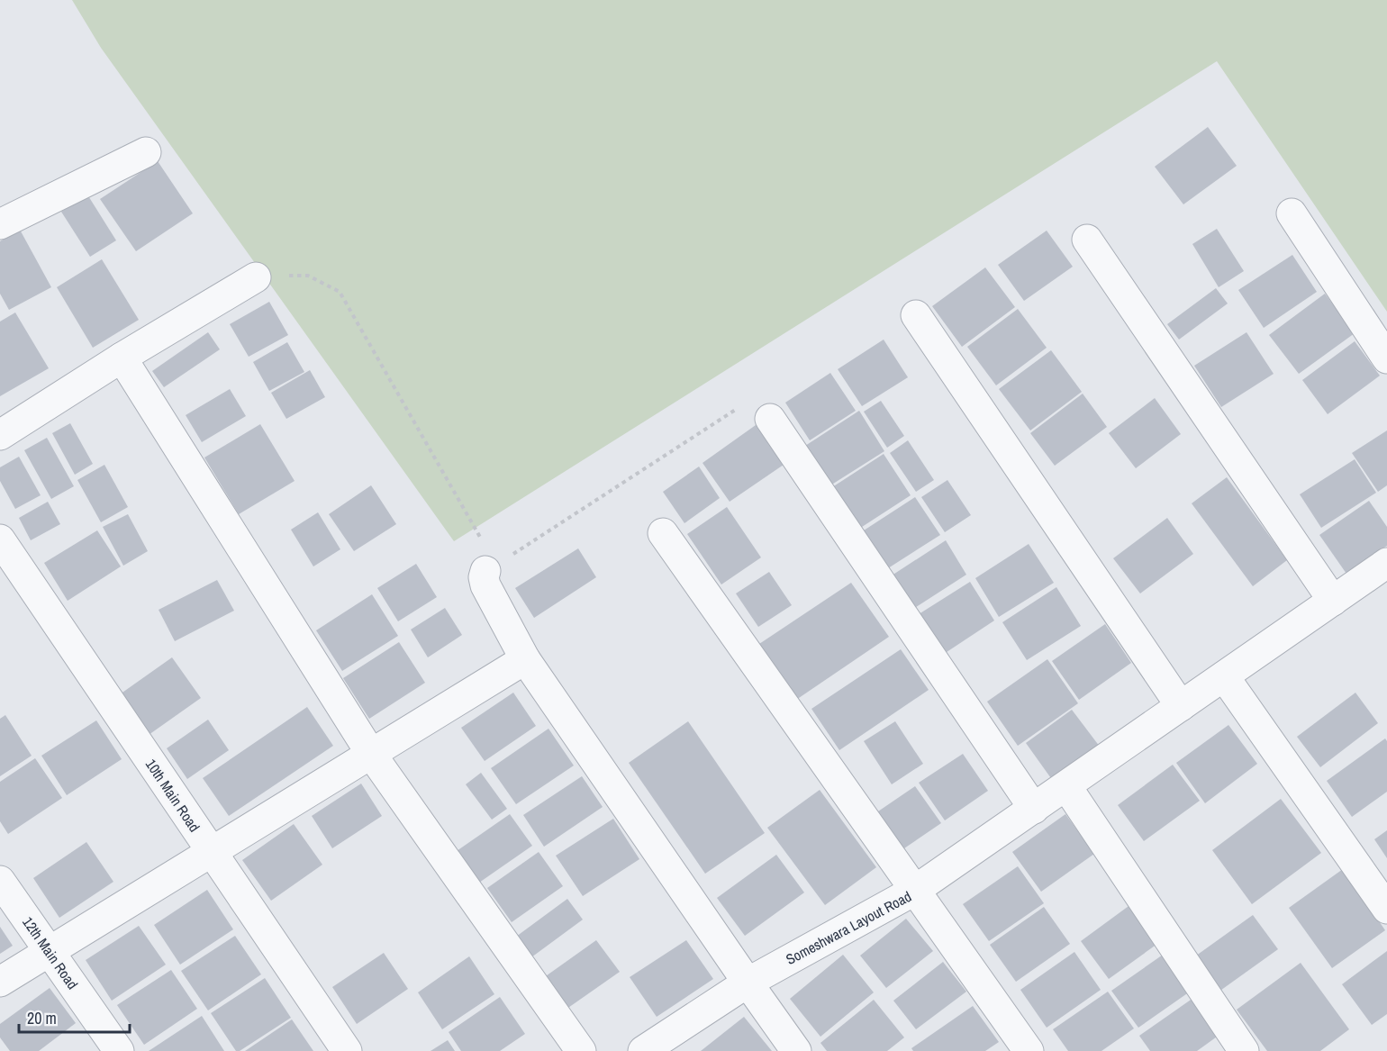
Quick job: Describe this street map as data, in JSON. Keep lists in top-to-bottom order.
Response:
{
  "streets": {
    "street": ["10th Main Road", "Someshwara Layout Road", "12th Main Road"]
  },
  "scale_bar": "20 m"
}
